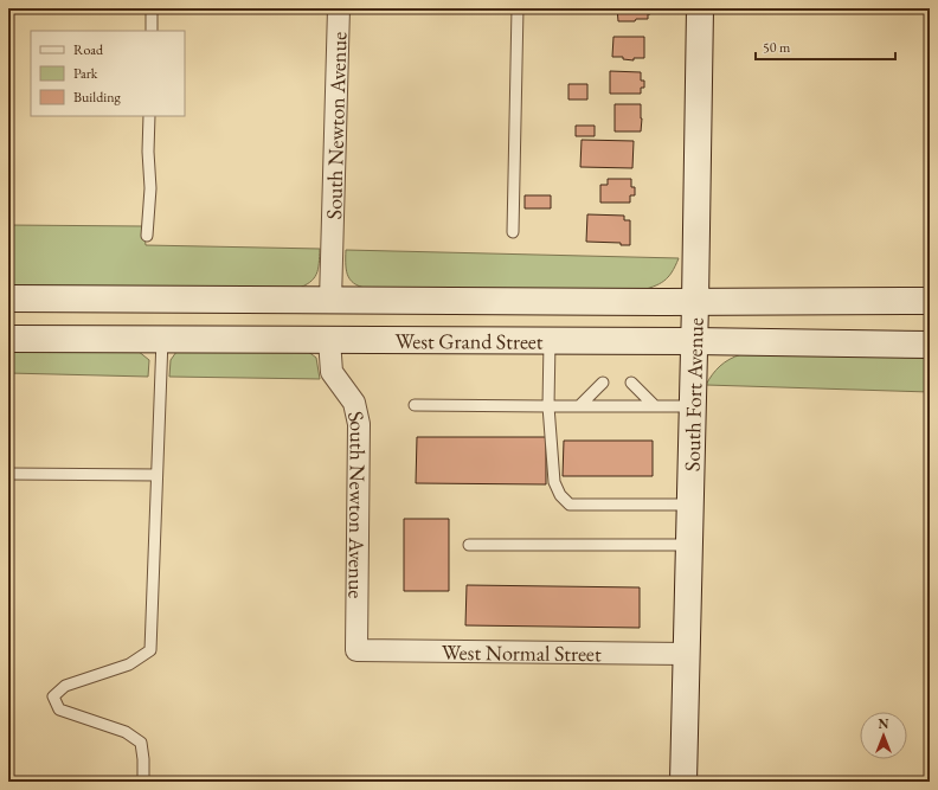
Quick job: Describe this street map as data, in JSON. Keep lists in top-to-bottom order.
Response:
{
  "streets": {
    "main road": ["West Grand Street", "South Fort Avenue"],
    "street": ["South Newton Avenue", "West Normal Street"]
  },
  "crossings": [
    ["South Newton Avenue", "West Grand Street"],
    ["South Newton Avenue", "West Normal Street"],
    ["West Grand Street", "South Fort Avenue"],
    ["South Fort Avenue", "West Normal Street"]
  ],
  "legend": ["Road", "Park", "Building"],
  "scale_bar": "50 m",
  "north": "top"
}
